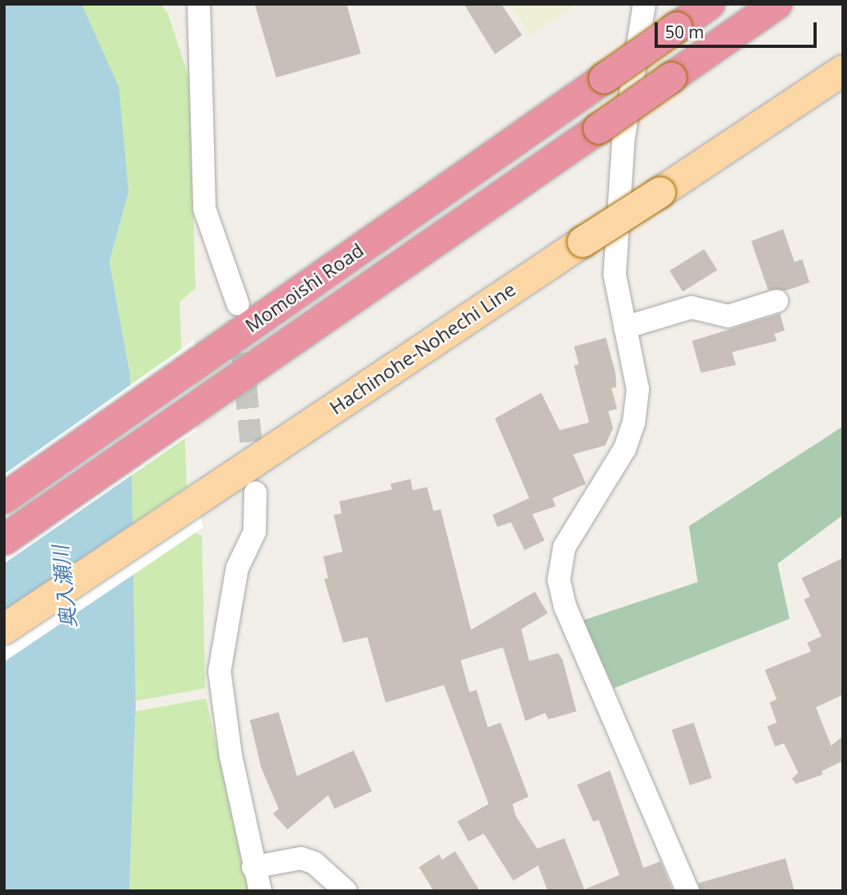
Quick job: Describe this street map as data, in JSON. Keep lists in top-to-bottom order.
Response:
{
  "streets": {
    "highway": ["Momoishi Road"],
    "main road": ["Hachinohe-Nohechi Line"]
  },
  "water": ["奥入瀬川"],
  "scale_bar": "50 m"
}
